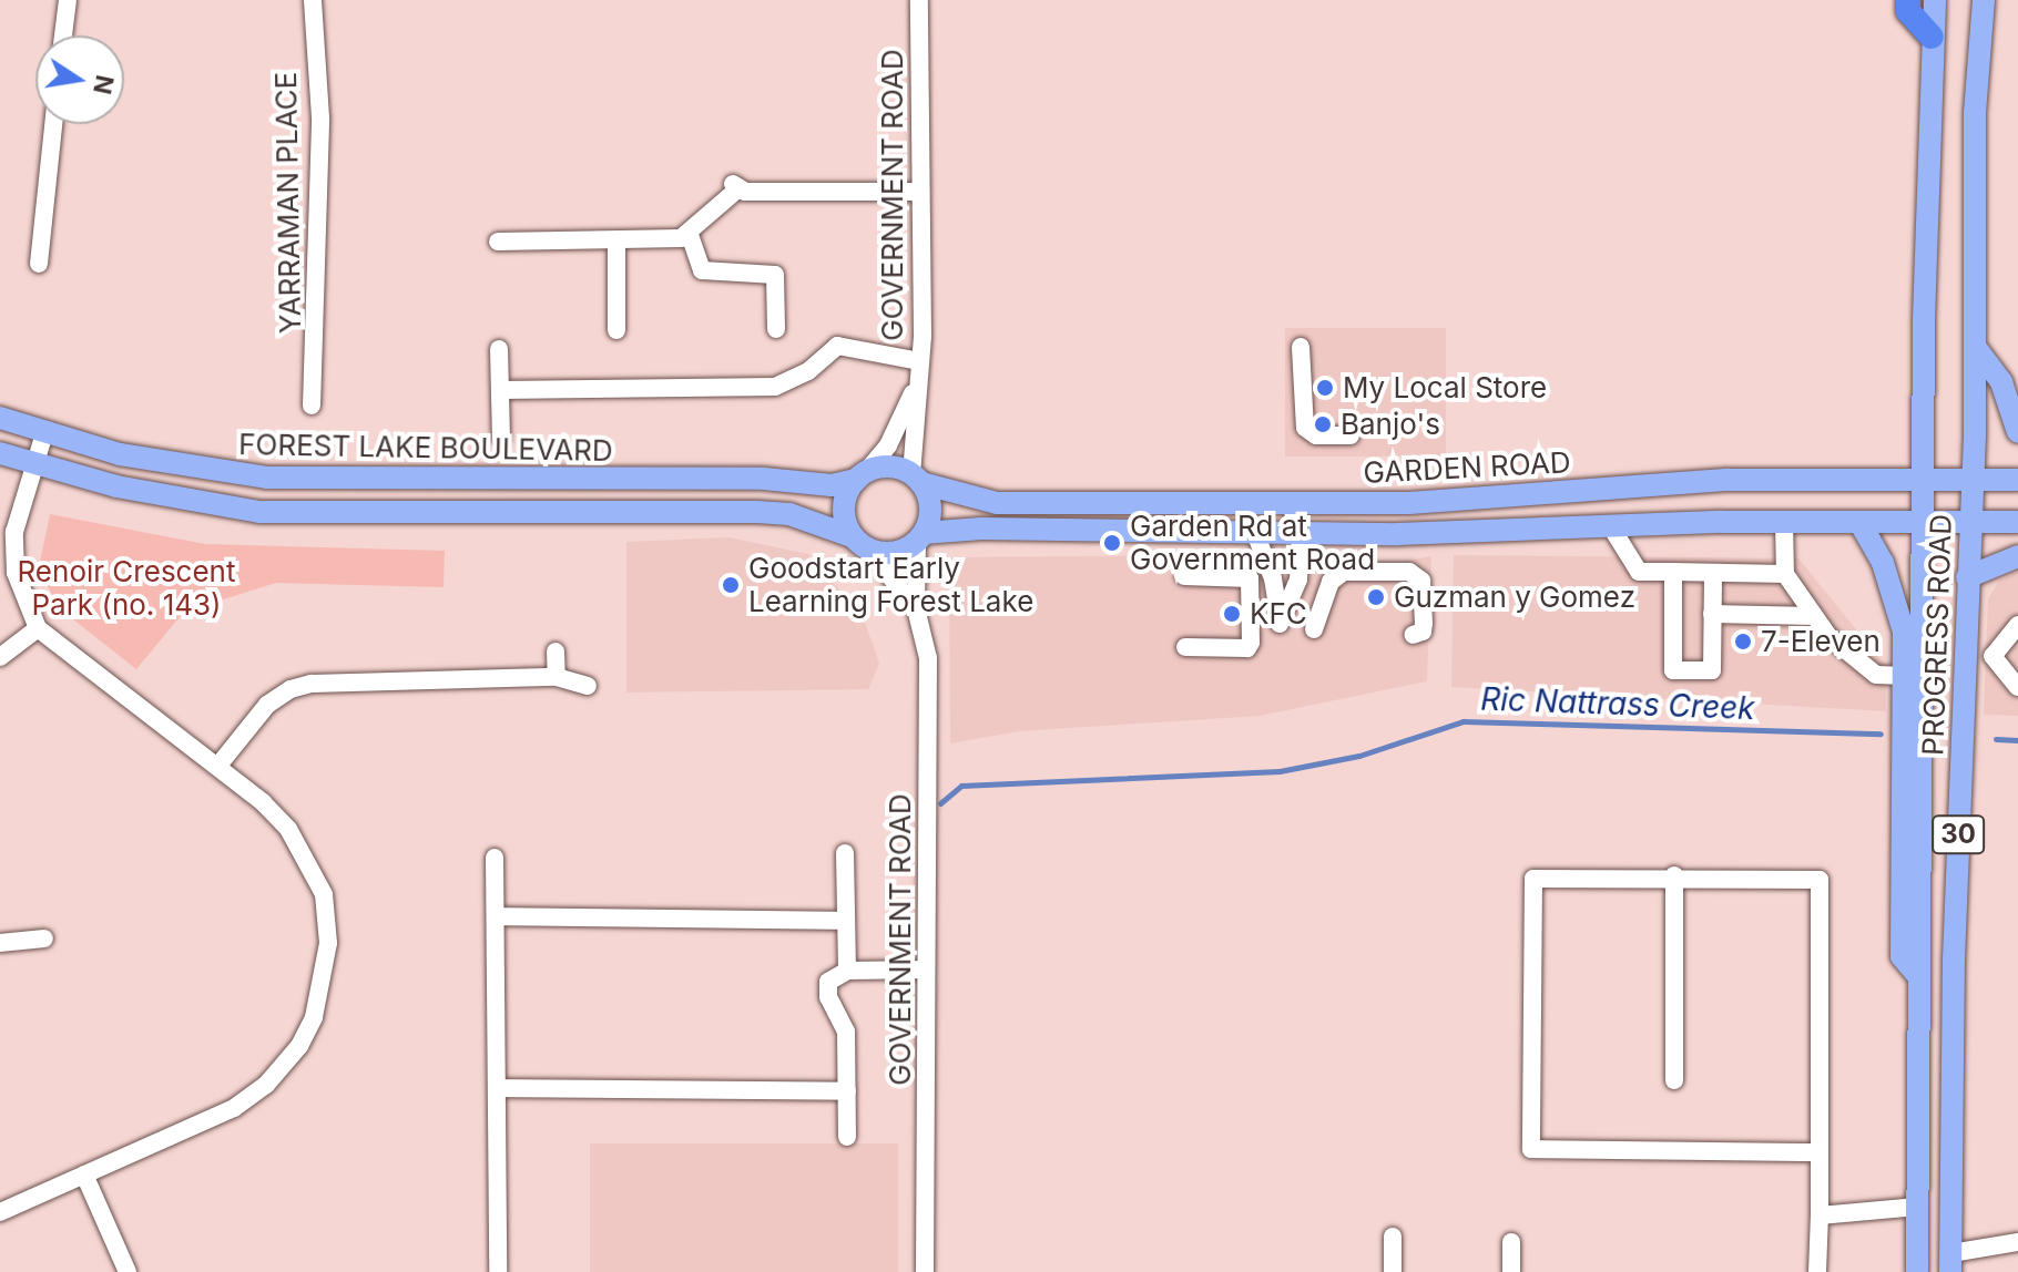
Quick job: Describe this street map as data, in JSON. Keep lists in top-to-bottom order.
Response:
{
  "streets": {
    "main road": [
      "FOREST LAKE BOULEVARD",
      "GARDEN ROAD",
      "PROGRESS ROAD",
      "30"
    ],
    "street": ["GOVERNMENT ROAD", "YARRAMAN PLACE"]
  },
  "crossings": [
    ["GOVERNMENT ROAD", "FOREST LAKE BOULEVARD"],
    ["GOVERNMENT ROAD", "GARDEN ROAD"],
    ["FOREST LAKE BOULEVARD", "GARDEN ROAD"],
    ["GARDEN ROAD", "PROGRESS ROAD"]
  ],
  "water": ["Ric Nattrass Creek"],
  "parks": ["Renoir Crescent Park (no. 143)"],
  "places": [
    "My Local Store",
    "Banjo's",
    "Garden Rd at Government Road",
    "Goodstart Early Learning Forest Lake",
    "Guzman y Gomez",
    "KFC",
    "7-Eleven"
  ],
  "north": "right"
}
